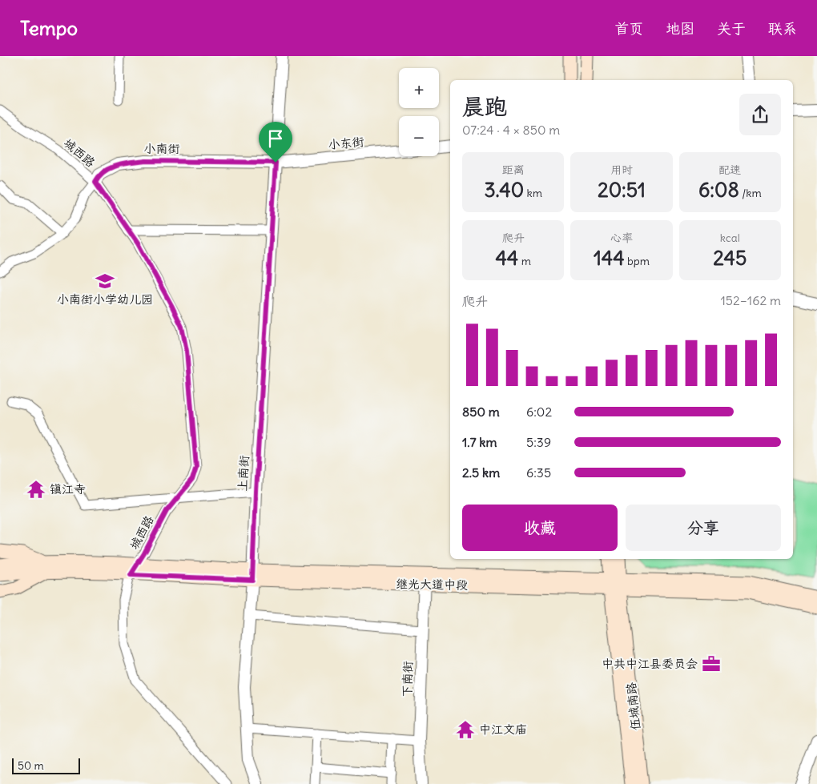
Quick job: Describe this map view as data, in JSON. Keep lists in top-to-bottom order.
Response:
{
  "streets": {
    "main road": ["继光大道中段", "伍城南路"],
    "street": [
      "小东街",
      "小南街",
      "城西路",
      "上南街",
      "下南街"
    ]
  },
  "crossings": [
    ["小东街", "小南街"],
    ["小东街", "上南街"],
    ["小南街", "城西路"],
    ["小南街", "上南街"],
    ["城西路", "继光大道中段"],
    ["上南街", "继光大道中段"],
    ["继光大道中段", "下南街"],
    ["继光大道中段", "伍城南路"]
  ],
  "places": {
    "school or university": ["小南街小学幼儿园"],
    "temple": ["镇江寺", "中江文庙"],
    "office": ["中共中江县委员会"]
  },
  "scale_bar": "50 m",
  "page": {
    "header": "Tempo",
    "nav": [
      "首页",
      "地图",
      "关于",
      "联系"
    ],
    "map_buttons": ["+", "−"],
    "heading": ["晨跑", "07:24 · 4 × 850 m"],
    "stats": [
      ["距离", "3.40 km"],
      ["用时", "20:51"],
      ["配速", "6:08 /km"],
      ["爬升", "44 m"],
      ["心率", "144 bpm"],
      ["kcal", "245"]
    ],
    "chart": ["爬升", "152–162 m"],
    "list": [
      {
        "name": "850 m",
        "note": "6:02"
      },
      {
        "name": "1.7 km",
        "note": "5:39"
      },
      {
        "name": "2.5 km",
        "note": "6:35"
      }
    ],
    "buttons": ["收藏", "分享"],
    "scale": "50 m"
  }
}
